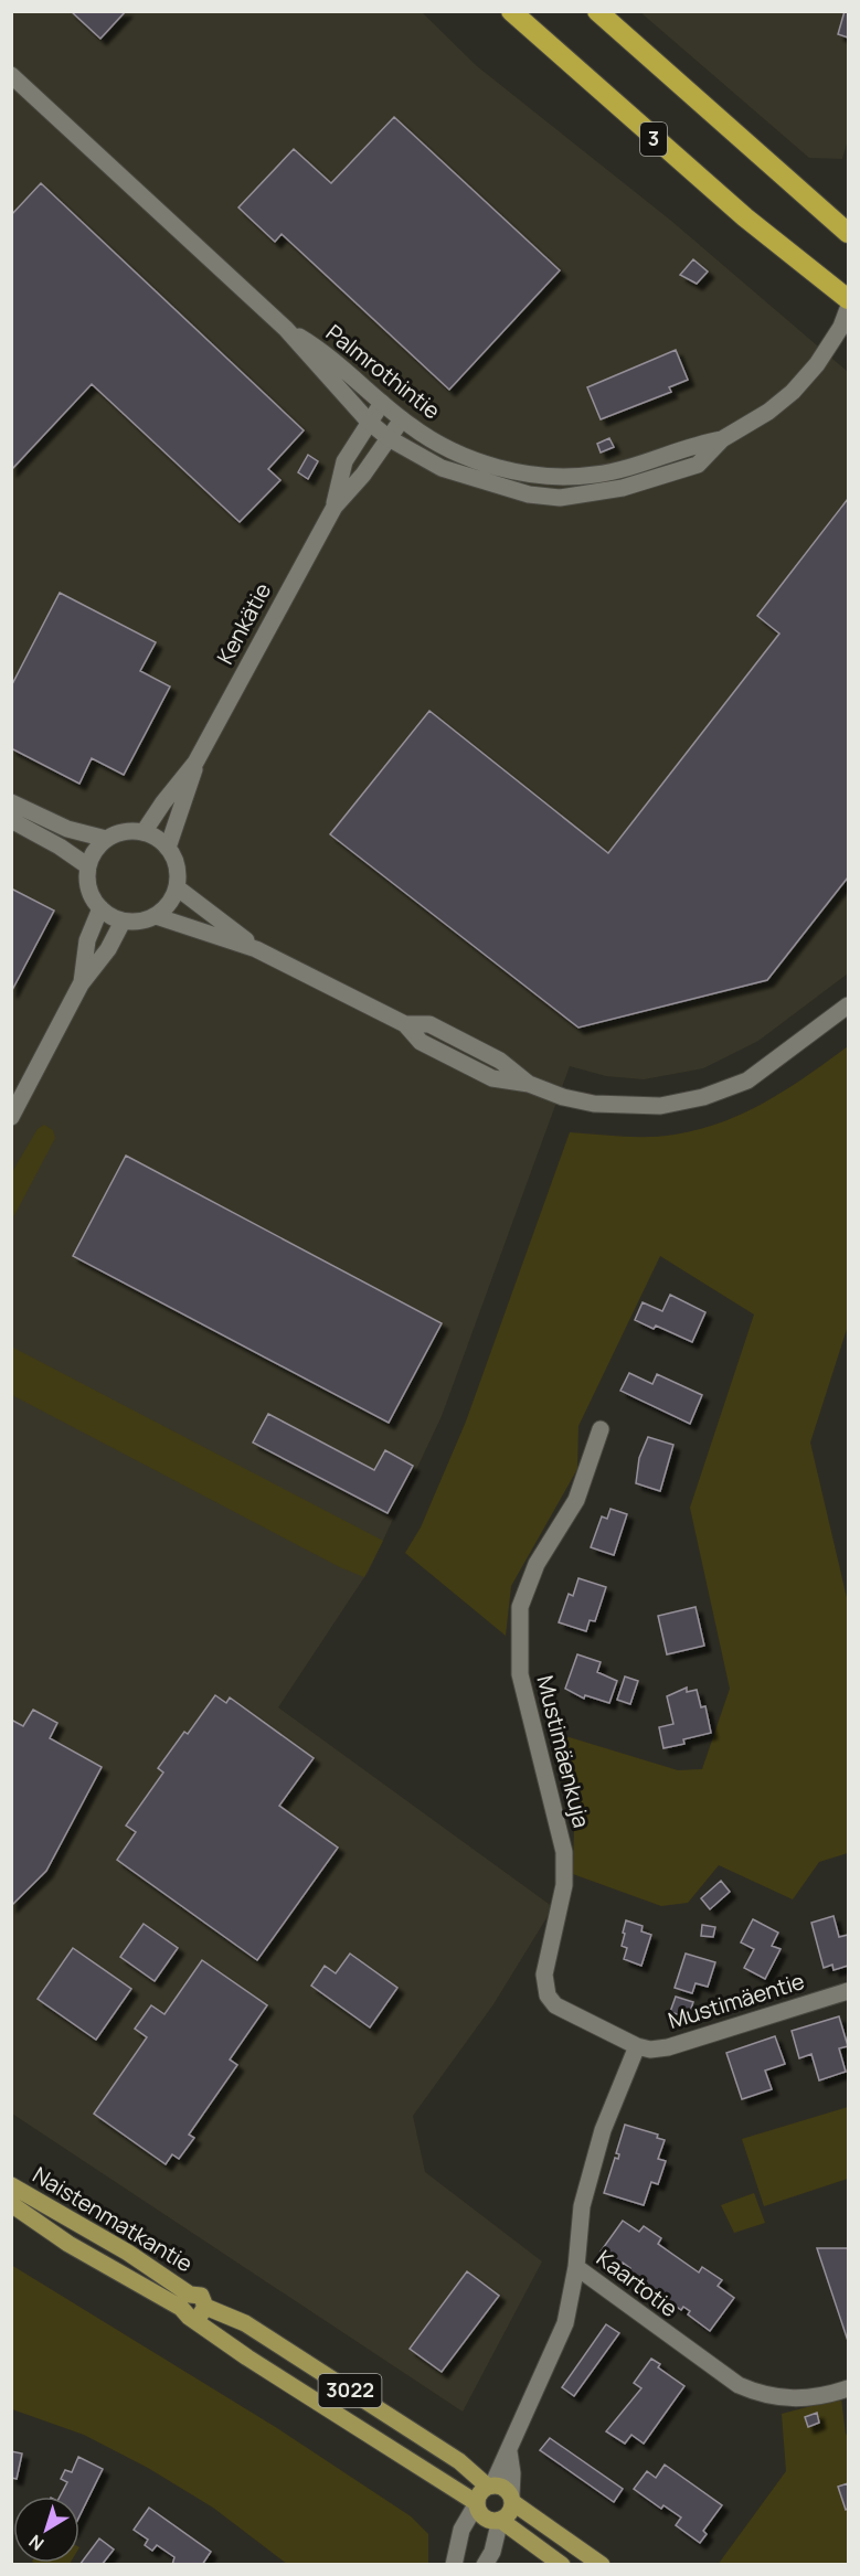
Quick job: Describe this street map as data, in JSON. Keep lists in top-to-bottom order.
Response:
{
  "streets": {
    "highway": ["3"],
    "main road": ["Naistenmatkantie", "3022"],
    "street": [
      "Palmrothintie",
      "Kenkätie",
      "Mustimäenkuja",
      "Mustimäentie",
      "Kaartotie"
    ]
  },
  "crossings": [
    ["Palmrothintie", "Kenkätie"],
    ["Mustimäenkuja", "Mustimäentie"],
    ["Naistenmatkantie", "Kaartotie"],
    ["Naistenmatkantie", "3022"],
    ["Kaartotie", "3022"]
  ],
  "north": "bottom left"
}
